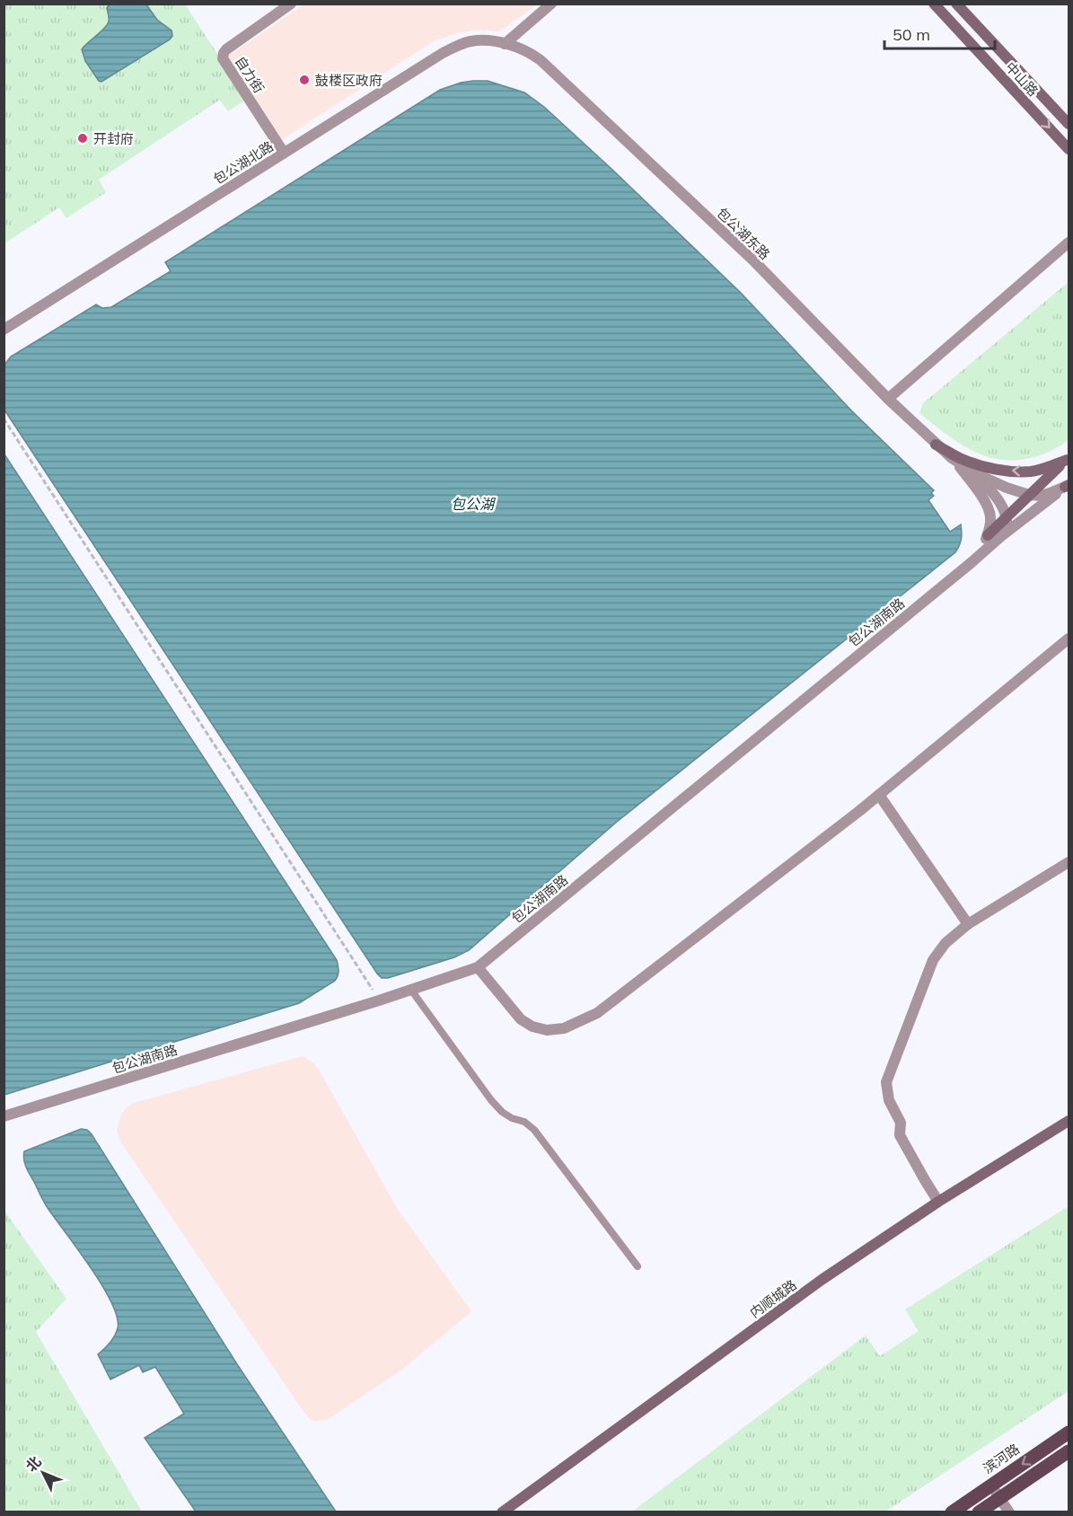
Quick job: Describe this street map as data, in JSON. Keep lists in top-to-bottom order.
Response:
{
  "streets": {
    "main road": ["滨河路"],
    "street": [
      "自力街",
      "中山路",
      "包公湖北路",
      "包公湖东路",
      "包公湖南路",
      "内顺城路"
    ]
  },
  "crossings": [
    ["自力街", "包公湖北路"],
    ["包公湖北路", "包公湖东路"]
  ],
  "water": ["包公湖"],
  "places": ["鼓楼区政府", "开封府"],
  "scale_bar": "50 m",
  "north": "top left"
}
